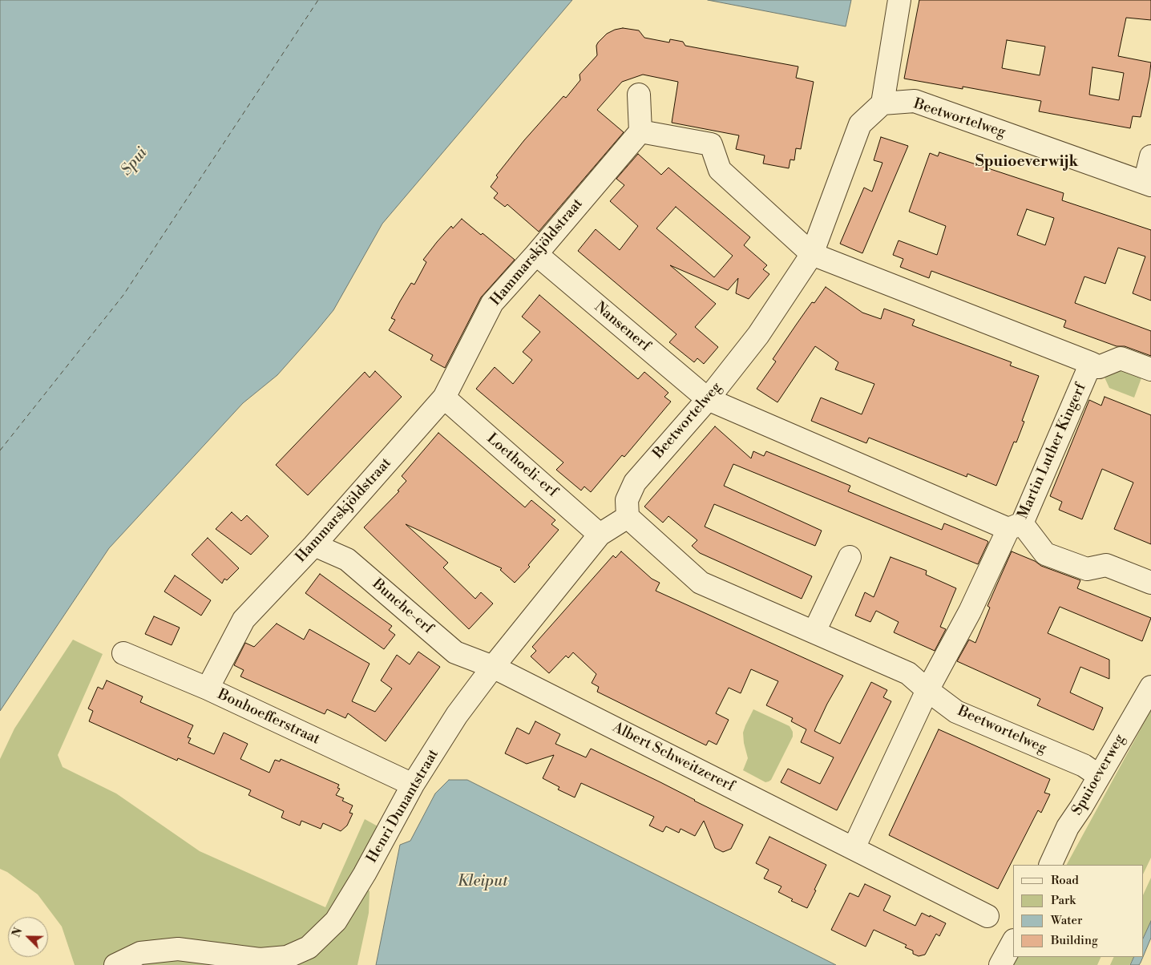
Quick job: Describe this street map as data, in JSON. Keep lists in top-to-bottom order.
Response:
{
  "streets": {
    "street": [
      "Beetwortelweg",
      "Hammarskjöldstraat",
      "Nansenerf",
      "Martin Luther Kingerf",
      "Loethoeli-erf",
      "Bunche-erf",
      "Bonhoefferstraat",
      "Albert Schweitzererf",
      "Spuioeverweg",
      "Henri Dunantstraat"
    ]
  },
  "crossings": [
    ["Beetwortelweg", "Nansenerf"],
    ["Beetwortelweg", "Martin Luther Kingerf"],
    ["Beetwortelweg", "Spuioeverweg"],
    ["Beetwortelweg", "Henri Dunantstraat"],
    ["Hammarskjöldstraat", "Nansenerf"],
    ["Hammarskjöldstraat", "Loethoeli-erf"],
    ["Hammarskjöldstraat", "Bunche-erf"],
    ["Hammarskjöldstraat", "Bonhoefferstraat"],
    ["Nansenerf", "Martin Luther Kingerf"],
    ["Loethoeli-erf", "Henri Dunantstraat"],
    ["Bunche-erf", "Albert Schweitzererf"],
    ["Bunche-erf", "Henri Dunantstraat"],
    ["Bonhoefferstraat", "Henri Dunantstraat"],
    ["Albert Schweitzererf", "Henri Dunantstraat"]
  ],
  "districts": ["Spuioeverwijk"],
  "water": ["Spui", "Kleiput"],
  "legend": [
    "Road",
    "Park",
    "Water",
    "Building"
  ],
  "north": "top left"
}
